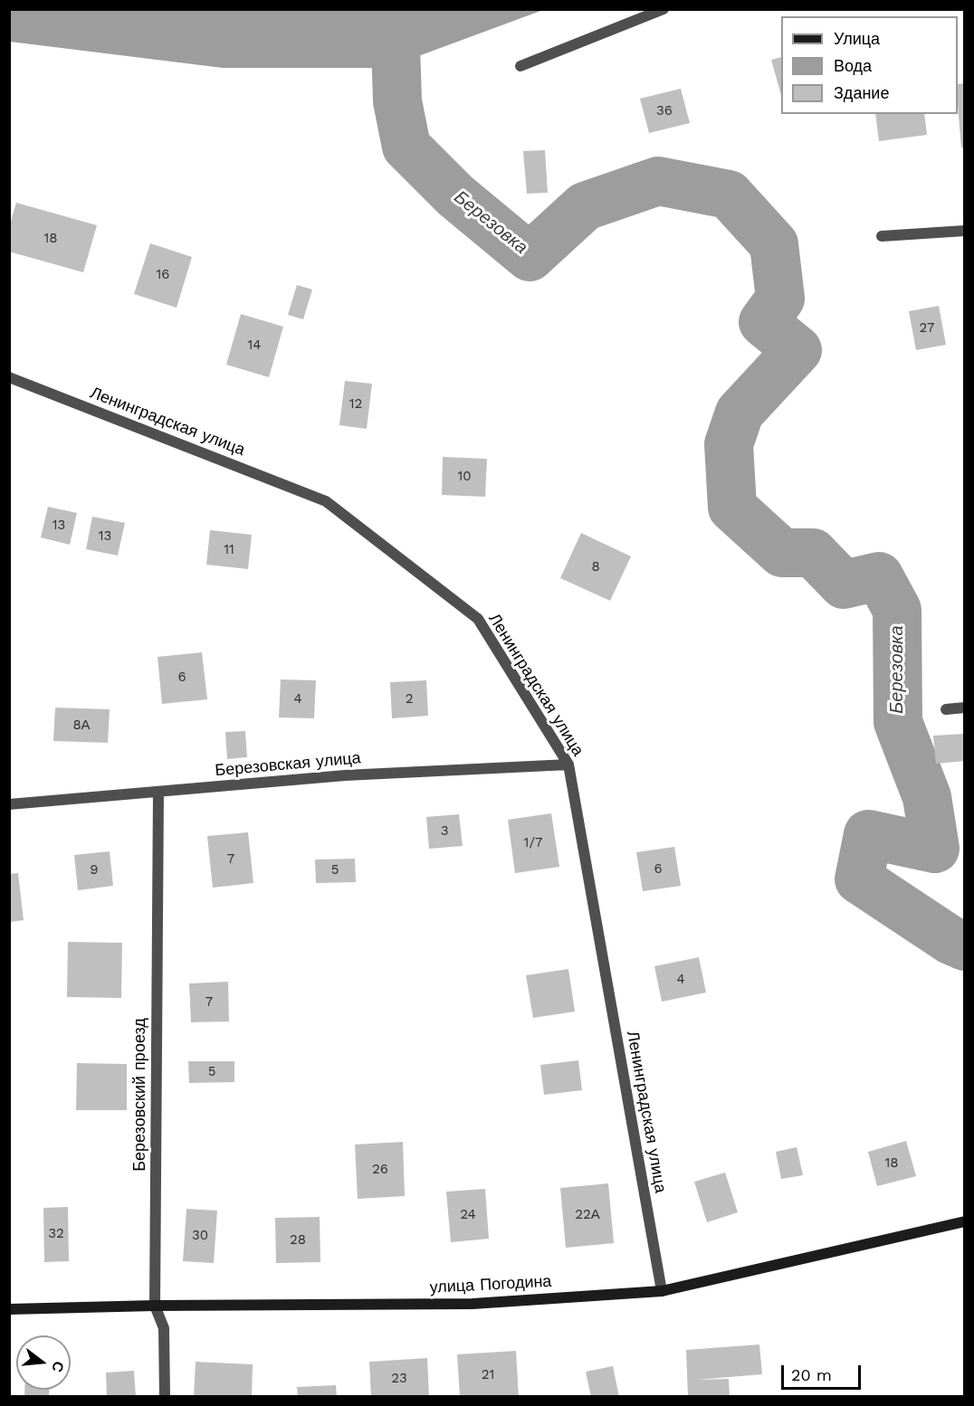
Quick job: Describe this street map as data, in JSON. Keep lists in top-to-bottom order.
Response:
{
  "streets": {
    "street": [
      "Ленинградская улица",
      "Березовская улица",
      "Березовский проезд",
      "улица Погодина"
    ]
  },
  "crossings": [
    ["Ленинградская улица", "Березовская улица"],
    ["Ленинградская улица", "улица Погодина"],
    ["Березовская улица", "Березовский проезд"],
    ["Березовский проезд", "улица Погодина"]
  ],
  "water": ["Березовка"],
  "house_numbers": [
    "36",
    "18",
    "16",
    "27",
    "14",
    "12",
    "10",
    "13",
    "13",
    "11",
    "8",
    "6",
    "4",
    "2",
    "8А",
    "3",
    "1/7",
    "7",
    "6",
    "9",
    "5",
    "4",
    "7",
    "5",
    "18",
    "26",
    "24",
    "22А",
    "32",
    "30",
    "28",
    "21",
    "23"
  ],
  "legend": ["Улица", "Вода", "Здание"],
  "scale_bar": "20 m",
  "north": "right"
}
